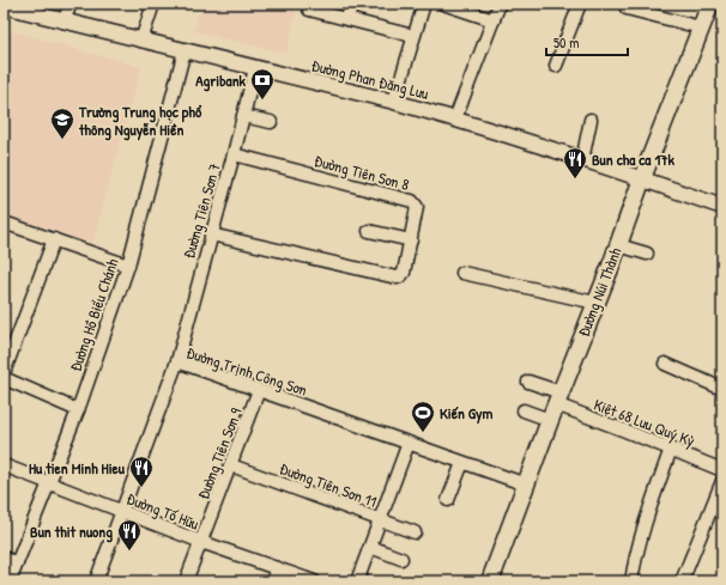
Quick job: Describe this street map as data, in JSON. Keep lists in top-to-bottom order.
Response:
{
  "streets": {
    "main road": ["Đường Núi Thành"],
    "street": [
      "Đường Phan Đăng Lưu",
      "Đường Tiên Sơn 8",
      "Đường Tiên Sơn 7",
      "Đường Hồ Biểu Chánh",
      "Đường Trịnh Công Sơn",
      "Kiệt 68 Lưu Quý Kỳ",
      "Đường Tiên Sơn 9",
      "Đường Tiên Sơn 11",
      "Đường Tố Hữu"
    ]
  },
  "crossings": [
    ["Đường Phan Đăng Lưu", "Đường Tiên Sơn 7"],
    ["Đường Phan Đăng Lưu", "Đường Núi Thành"],
    ["Đường Phan Đăng Lưu", "Đường Hồ Biểu Chánh"],
    ["Đường Tiên Sơn 8", "Đường Tiên Sơn 7"],
    ["Đường Tiên Sơn 7", "Đường Trịnh Công Sơn"],
    ["Đường Núi Thành", "Đường Trịnh Công Sơn"],
    ["Đường Núi Thành", "Kiệt 68 Lưu Quý Kỳ"],
    ["Đường Hồ Biểu Chánh", "Đường Tố Hữu"],
    ["Đường Trịnh Công Sơn", "Đường Tiên Sơn 9"],
    ["Đường Trịnh Công Sơn", "Đường Tố Hữu"],
    ["Đường Tiên Sơn 9", "Đường Tiên Sơn 11"],
    ["Đường Tiên Sơn 9", "Đường Tố Hữu"]
  ],
  "places": {
    "bank": ["Agribank"],
    "school or university": ["Trường Trung học phổ thông Nguyễn Hiền"],
    "restaurant": ["Bun cha ca 17k", "Hu tien Minh Hieu", "Bun thit nuong"],
    "sports": ["Kiến Gym"]
  },
  "scale_bar": "50 m"
}
